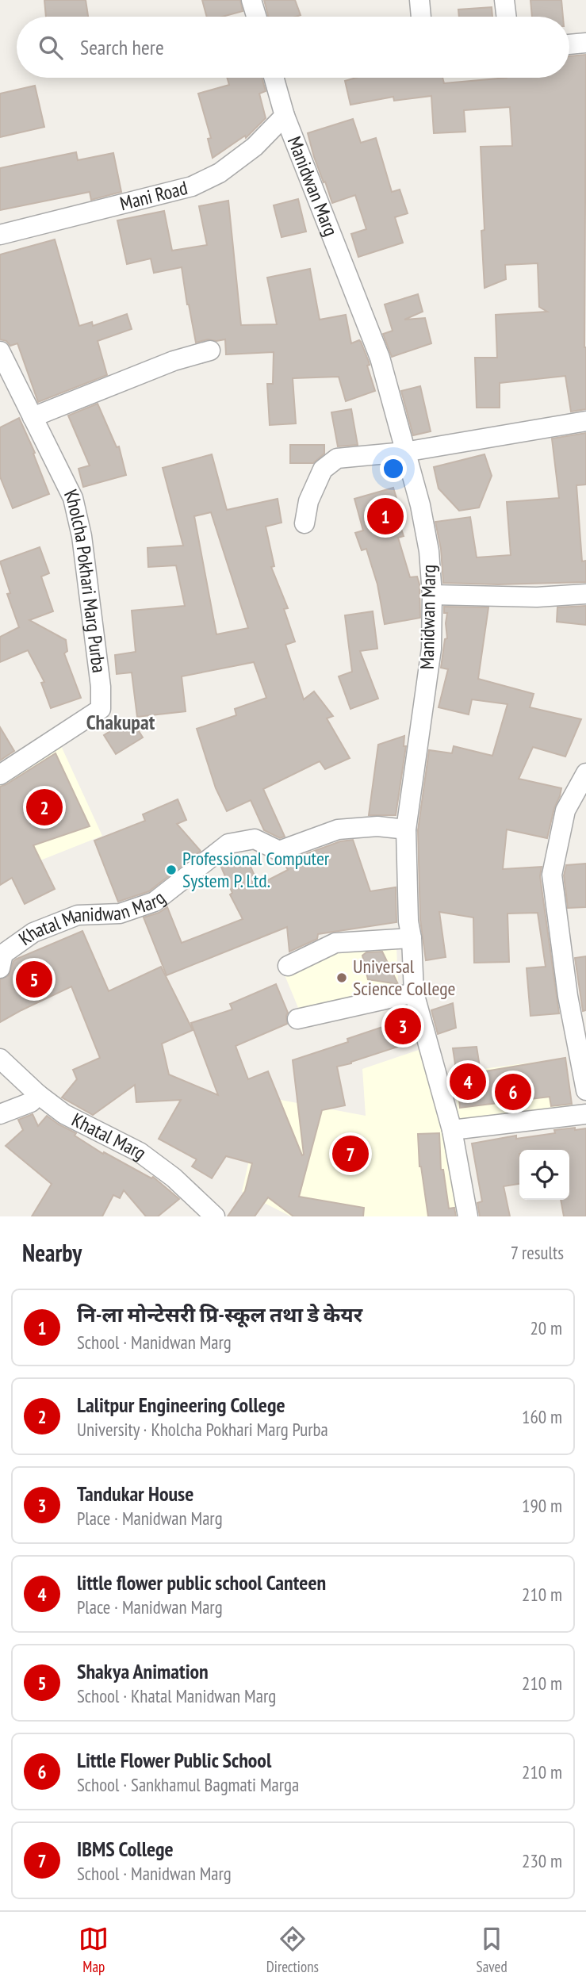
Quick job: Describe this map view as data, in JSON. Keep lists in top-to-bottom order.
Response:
{
  "streets": {
    "street": [
      "Manidwan Marg",
      "Mani Road",
      "Kholcha Pokhari Marg Purba",
      "Khatal Manidwan Marg",
      "Khatal Marg"
    ]
  },
  "crossings": [
    ["Manidwan Marg", "Mani Road"],
    ["Manidwan Marg", "Khatal Manidwan Marg"]
  ],
  "districts": ["Chakupat"],
  "places": ["Professional Computer System P. Ltd.", "Universal Science College"],
  "page": {
    "search": "Search here",
    "pins": [
      "1",
      "2",
      "5",
      "3",
      "4",
      "6",
      "7"
    ],
    "heading": ["Nearby", "7 results"],
    "list": [
      {
        "mark": "1",
        "name": "नि-ला मोन्टेसरी प्रि-स्कूल तथा डे केयर",
        "note": "School · Manidwan Marg",
        "value": "20 m"
      },
      {
        "mark": "2",
        "name": "Lalitpur Engineering College",
        "note": "University · Kholcha Pokhari Marg Purba",
        "value": "160 m"
      },
      {
        "mark": "3",
        "name": "Tandukar House",
        "note": "Place · Manidwan Marg",
        "value": "190 m"
      },
      {
        "mark": "4",
        "name": "little flower public school Canteen",
        "note": "Place · Manidwan Marg",
        "value": "210 m"
      },
      {
        "mark": "5",
        "name": "Shakya Animation",
        "note": "School · Khatal Manidwan Marg",
        "value": "210 m"
      },
      {
        "mark": "6",
        "name": "Little Flower Public School",
        "note": "School · Sankhamul Bagmati Marga",
        "value": "210 m"
      },
      {
        "mark": "7",
        "name": "IBMS College",
        "note": "School · Manidwan Marg",
        "value": "230 m"
      }
    ],
    "nav": ["Map", "Directions", "Saved"]
  }
}
